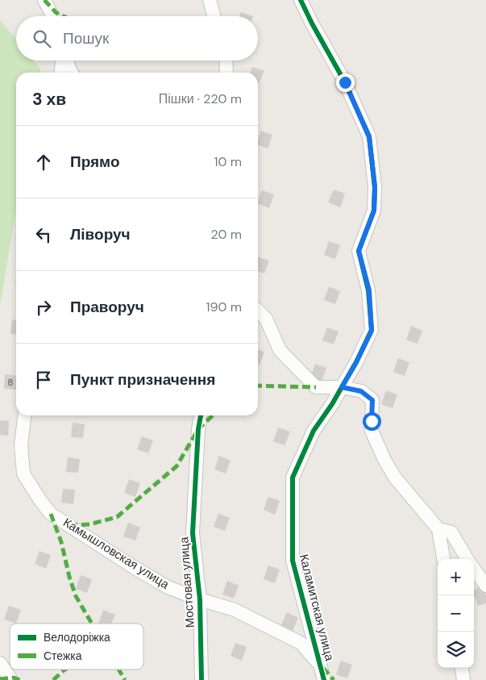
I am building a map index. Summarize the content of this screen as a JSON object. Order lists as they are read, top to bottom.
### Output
{
  "streets": {
    "street": ["Камышловская улица", "Мостовая улица", "Каламитская улица"]
  },
  "crossings": [
    ["Камышловская улица", "Мостовая улица"],
    ["Камышловская улица", "Каламитская улица"]
  ],
  "house_numbers": ["8"],
  "legend": ["Велодоріжка", "Стежка"],
  "page": {
    "search": "Пошук",
    "heading": ["3 хв", "Пішки · 220 m"],
    "list": [
      ["Прямо", "10 m"],
      ["Ліворуч", "20 m"],
      ["Праворуч", "190 m"],
      "Пункт призначення"
    ],
    "map_buttons": ["+", "−"]
  }
}
